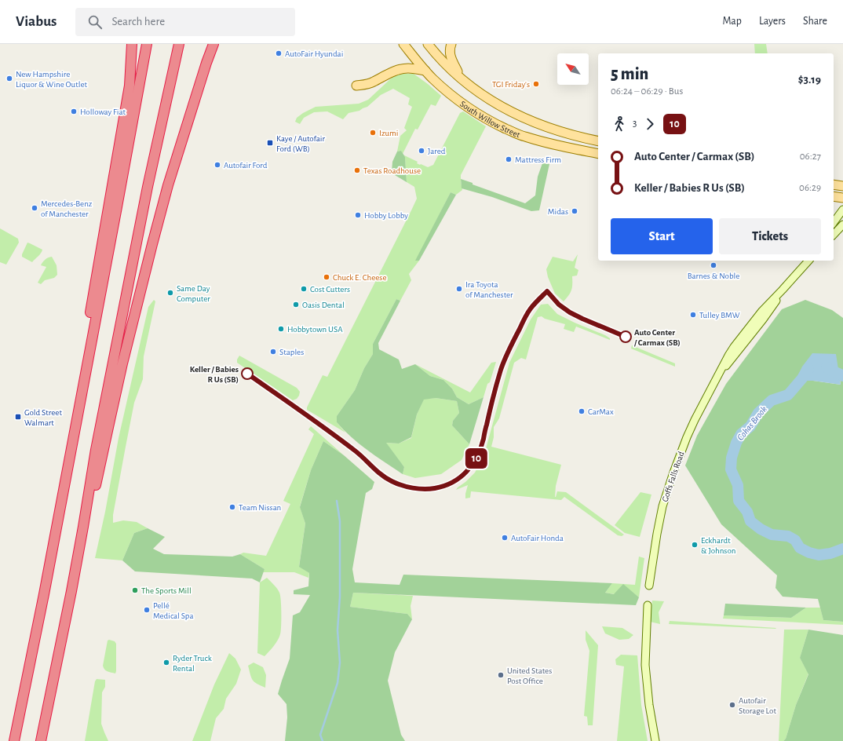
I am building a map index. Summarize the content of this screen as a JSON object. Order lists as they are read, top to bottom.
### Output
{
  "streets": {
    "main road": ["South Willow Street"],
    "street": ["Goffs Falls Road"]
  },
  "water": ["Cohas Brook"],
  "places": {
    "other": [
      "AutoFair Hyundai",
      "New Hampshire Liquor & Wine Outlet",
      "TGI Friday's",
      "Holloway Fiat",
      "Izumi",
      "Jared",
      "Mattress Firm",
      "Autofair Ford",
      "Texas Roadhouse",
      "Mercedes-Benz of Manchester",
      "Midas",
      "Hobby Lobby",
      "Barnes & Noble",
      "Chuck E. Cheese",
      "Cost Cutters",
      "Ira Toyota of Manchester",
      "Same Day Computer",
      "Oasis Dental",
      "Tulley BMW",
      "Hobbytown USA",
      "Auto Center / Carmax (SB)",
      "Staples",
      "Keller / Babies R Us (SB)",
      "CarMax",
      "Team Nissan",
      "AutoFair Honda",
      "Eckhardt & Johnson",
      "The Sports Mill",
      "Pellé Medical Spa",
      "Ryder Truck Rental",
      "United States Post Office",
      "Autofair Storage Lot"
    ],
    "transit": ["Kaye / Autofair Ford (WB)", "Gold Street Walmart"]
  },
  "lines": ["bus line 10"],
  "north": "top left",
  "page": {
    "header": "Viabus",
    "search": "Search here",
    "nav": ["Map", "Layers", "Share"],
    "on_map": "10",
    "heading": ["5 min", "06:24 – 06:29 · Bus", "$3.19"],
    "legs": ["3", "10"],
    "list": [
      {
        "name": "Auto Center / Carmax (SB)",
        "value": "06:27"
      },
      {
        "name": "Keller / Babies R Us (SB)",
        "value": "06:29"
      }
    ],
    "buttons": ["Start", "Tickets"]
  }
}
